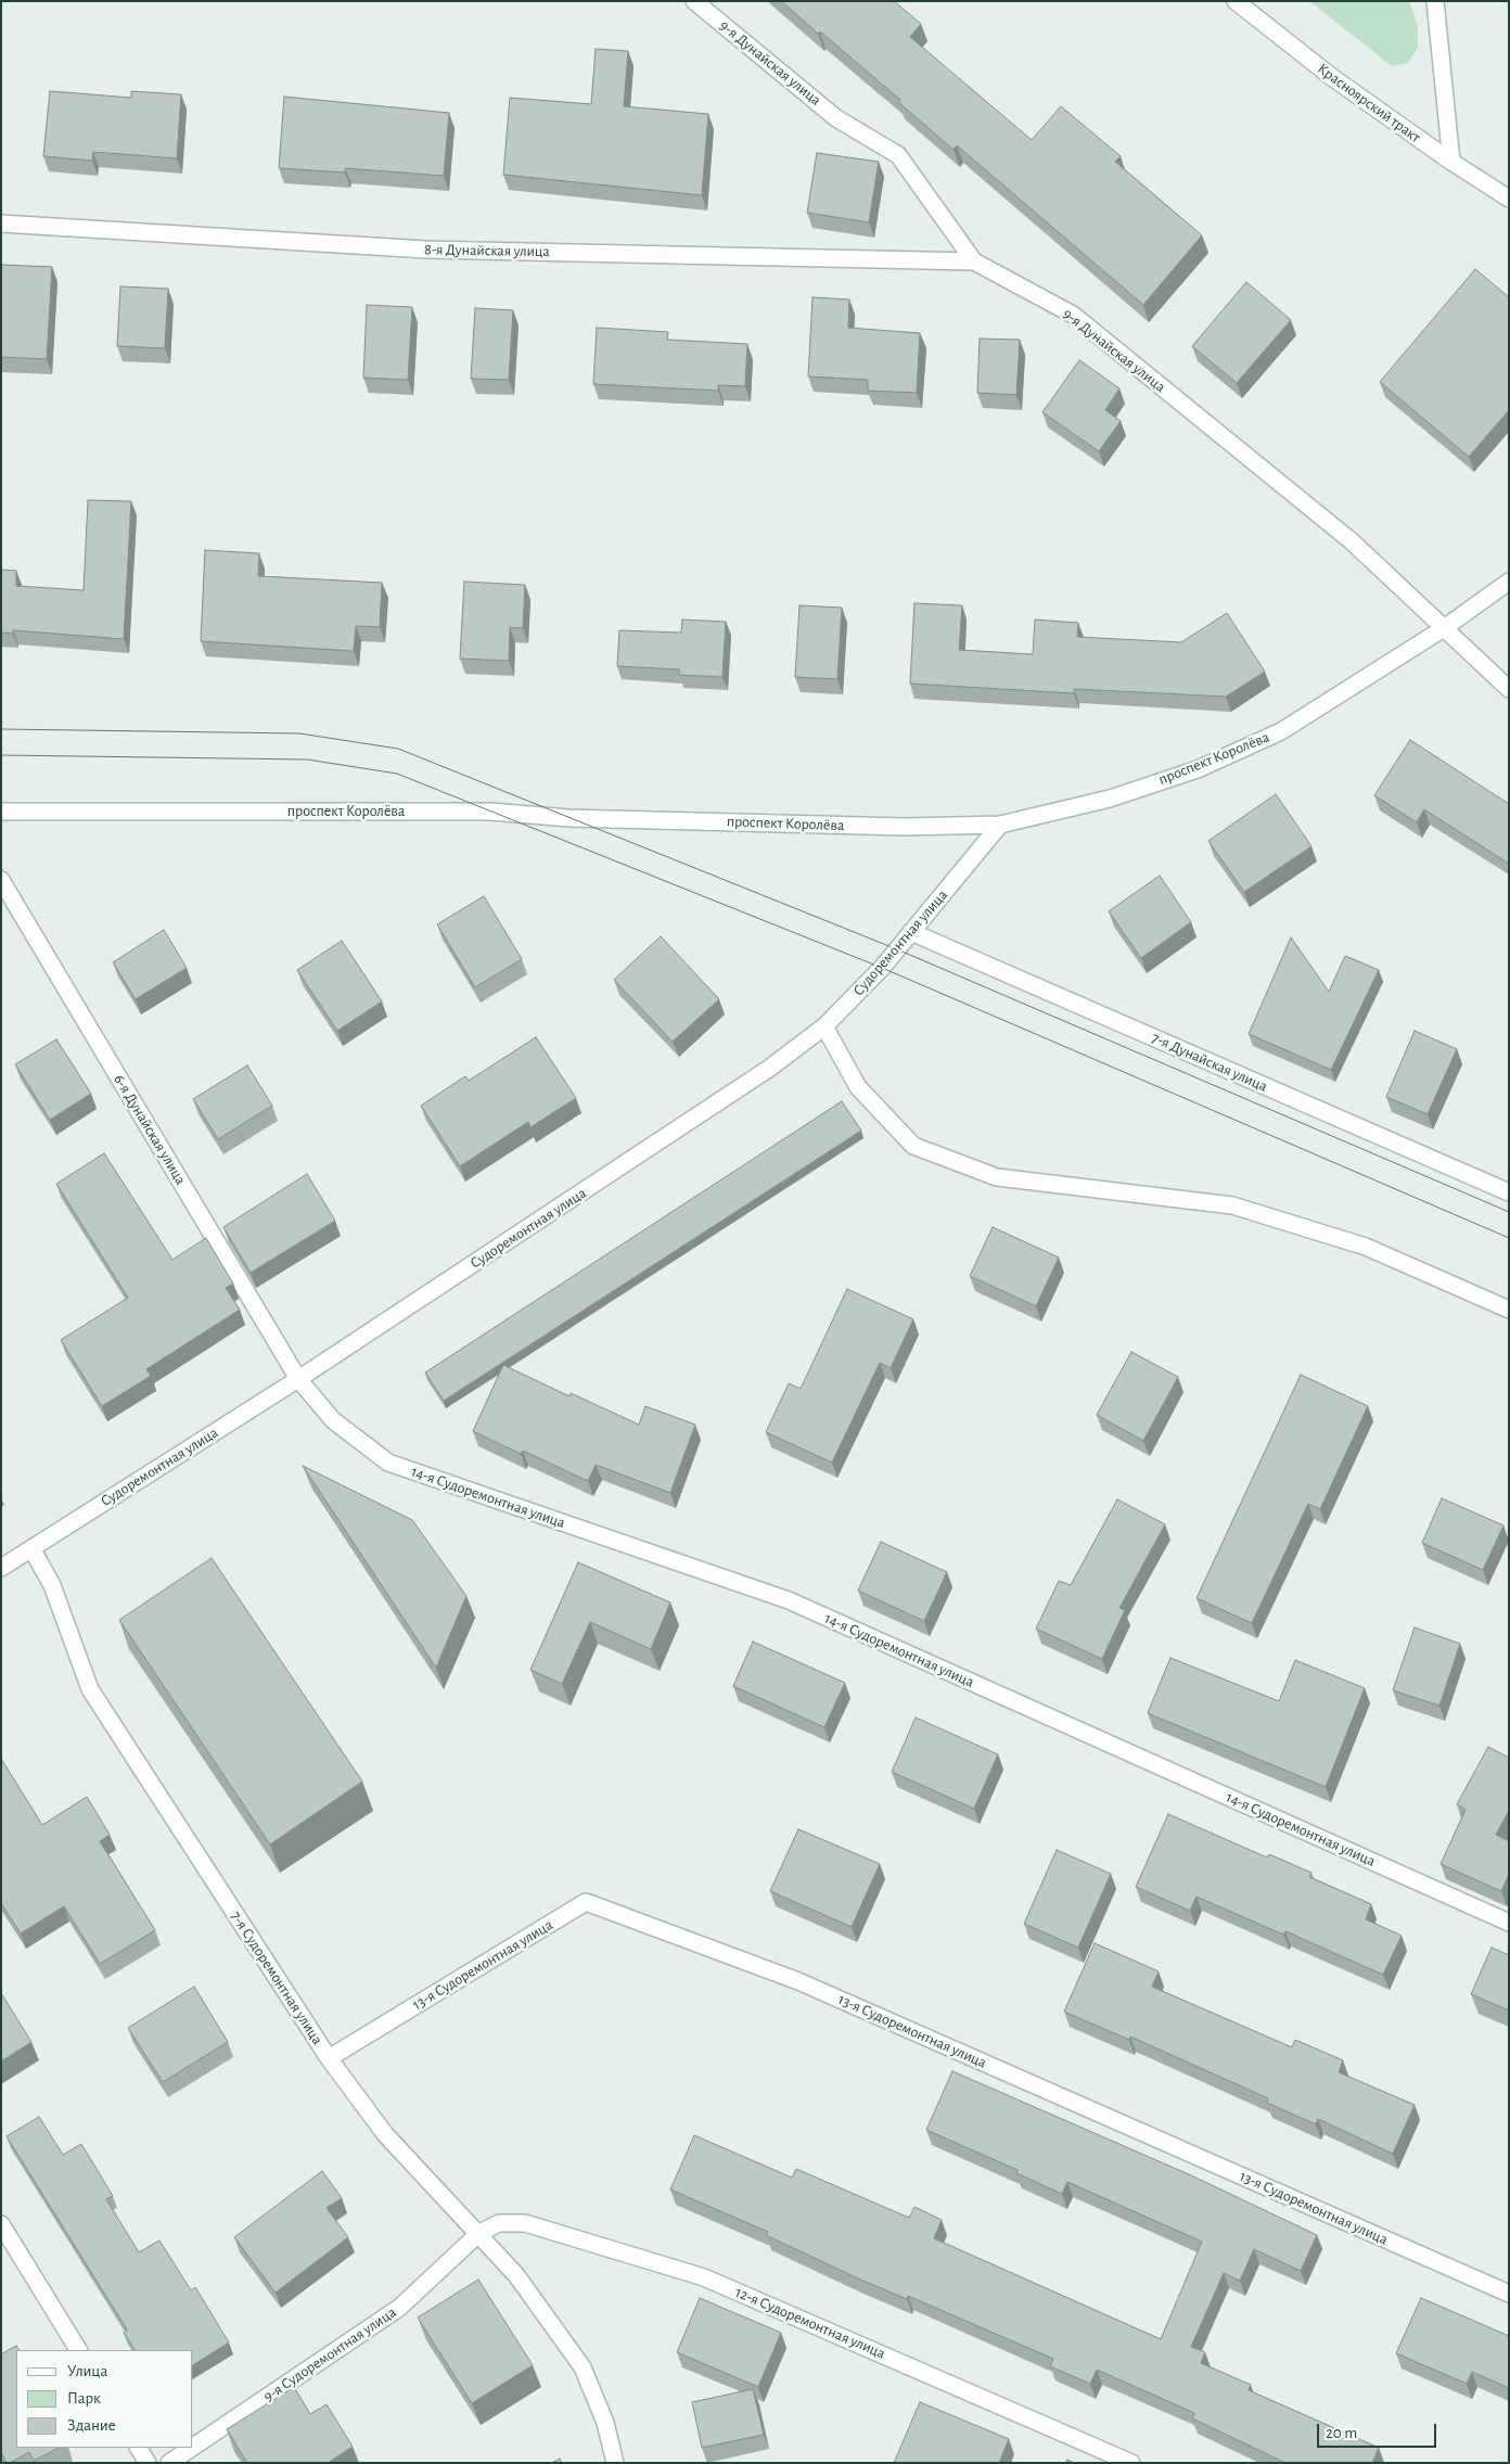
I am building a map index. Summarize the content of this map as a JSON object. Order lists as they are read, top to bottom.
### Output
{
  "streets": {
    "street": [
      "9-я Дунайская улица",
      "Красноярский тракт",
      "8-я Дунайская улица",
      "проспект Королёва",
      "Судоремонтная улица",
      "7-я Дунайская улица",
      "6-я Дунайская улица",
      "14-я Судоремонтная улица",
      "13-я Судоремонтная улица",
      "7-я Судоремонтная улица",
      "12-я Судоремонтная улица",
      "9-я Судоремонтная улица"
    ]
  },
  "crossings": [
    ["9-я Дунайская улица", "8-я Дунайская улица"],
    ["9-я Дунайская улица", "проспект Королёва"],
    ["проспект Королёва", "Судоремонтная улица"],
    ["Судоремонтная улица", "7-я Дунайская улица"],
    ["Судоремонтная улица", "6-я Дунайская улица"],
    ["Судоремонтная улица", "14-я Судоремонтная улица"],
    ["Судоремонтная улица", "7-я Судоремонтная улица"],
    ["6-я Дунайская улица", "14-я Судоремонтная улица"],
    ["13-я Судоремонтная улица", "7-я Судоремонтная улица"],
    ["7-я Судоремонтная улица", "12-я Судоремонтная улица"],
    ["7-я Судоремонтная улица", "9-я Судоремонтная улица"],
    ["12-я Судоремонтная улица", "9-я Судоремонтная улица"]
  ],
  "legend": ["Улица", "Парк", "Здание"],
  "scale_bar": "20 m"
}
